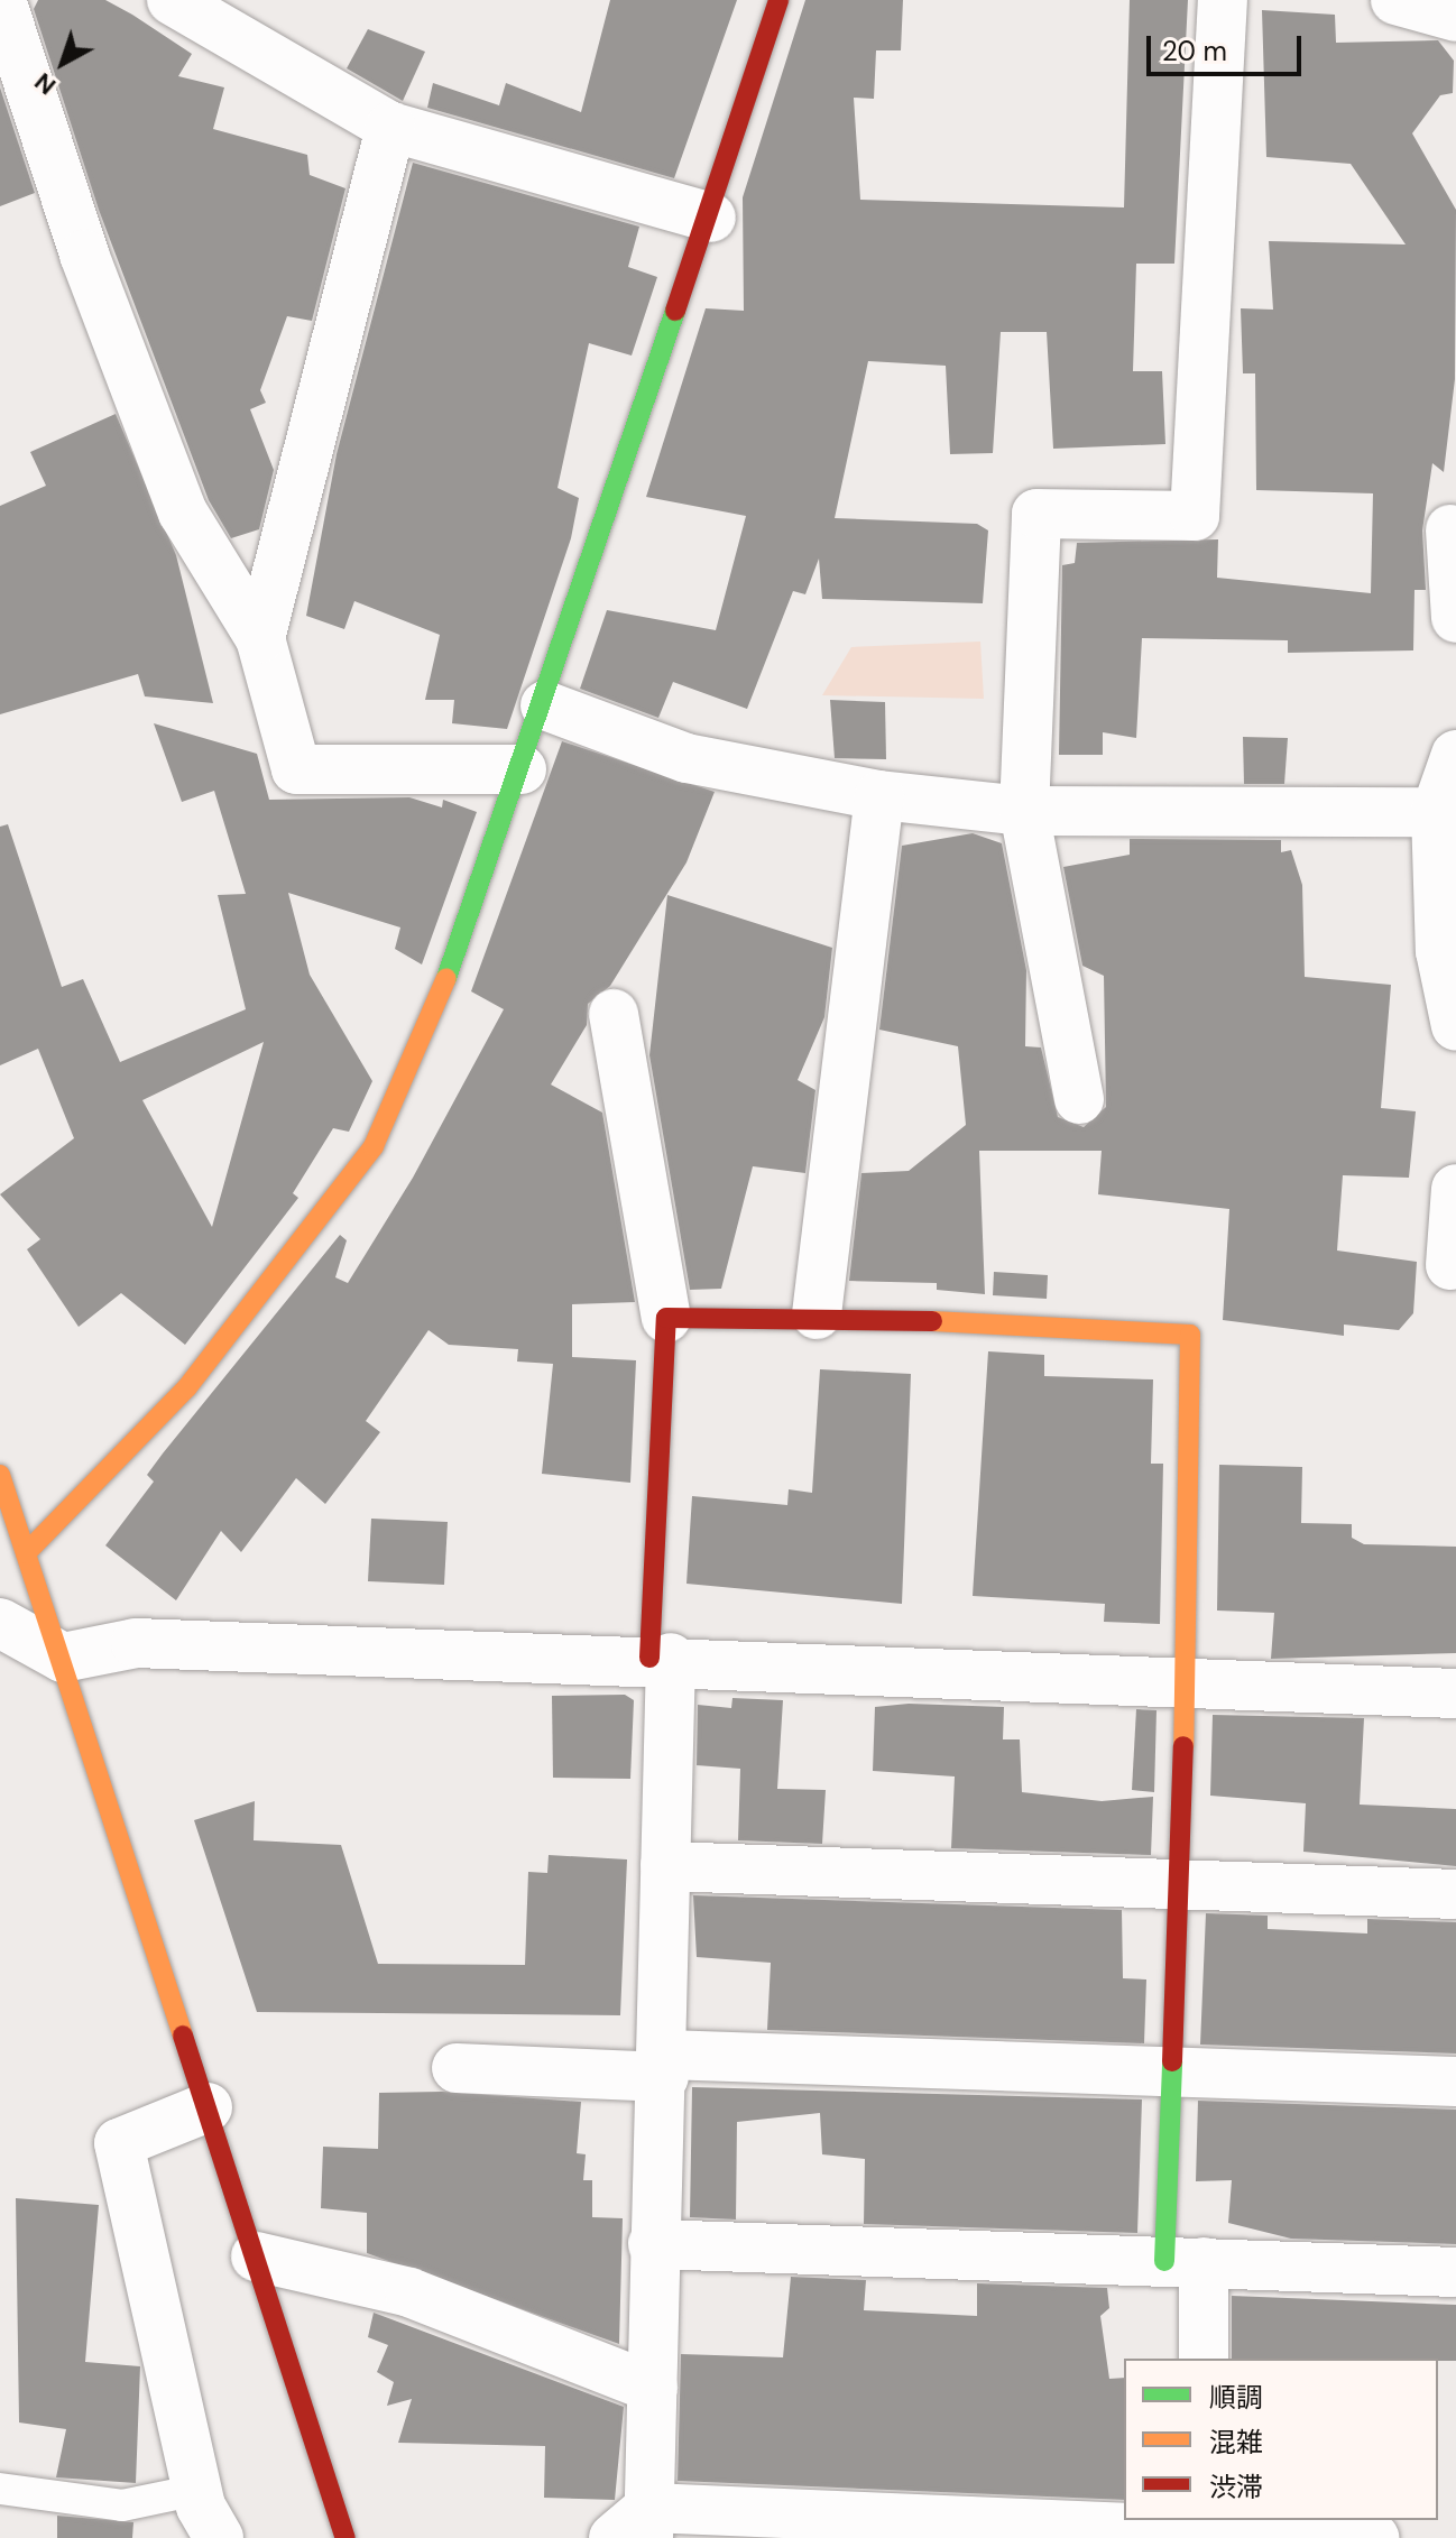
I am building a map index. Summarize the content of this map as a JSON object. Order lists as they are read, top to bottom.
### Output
{
  "legend": ["順調", "混雑", "渋滞"],
  "scale_bar": "20 m",
  "north": "bottom left"
}
